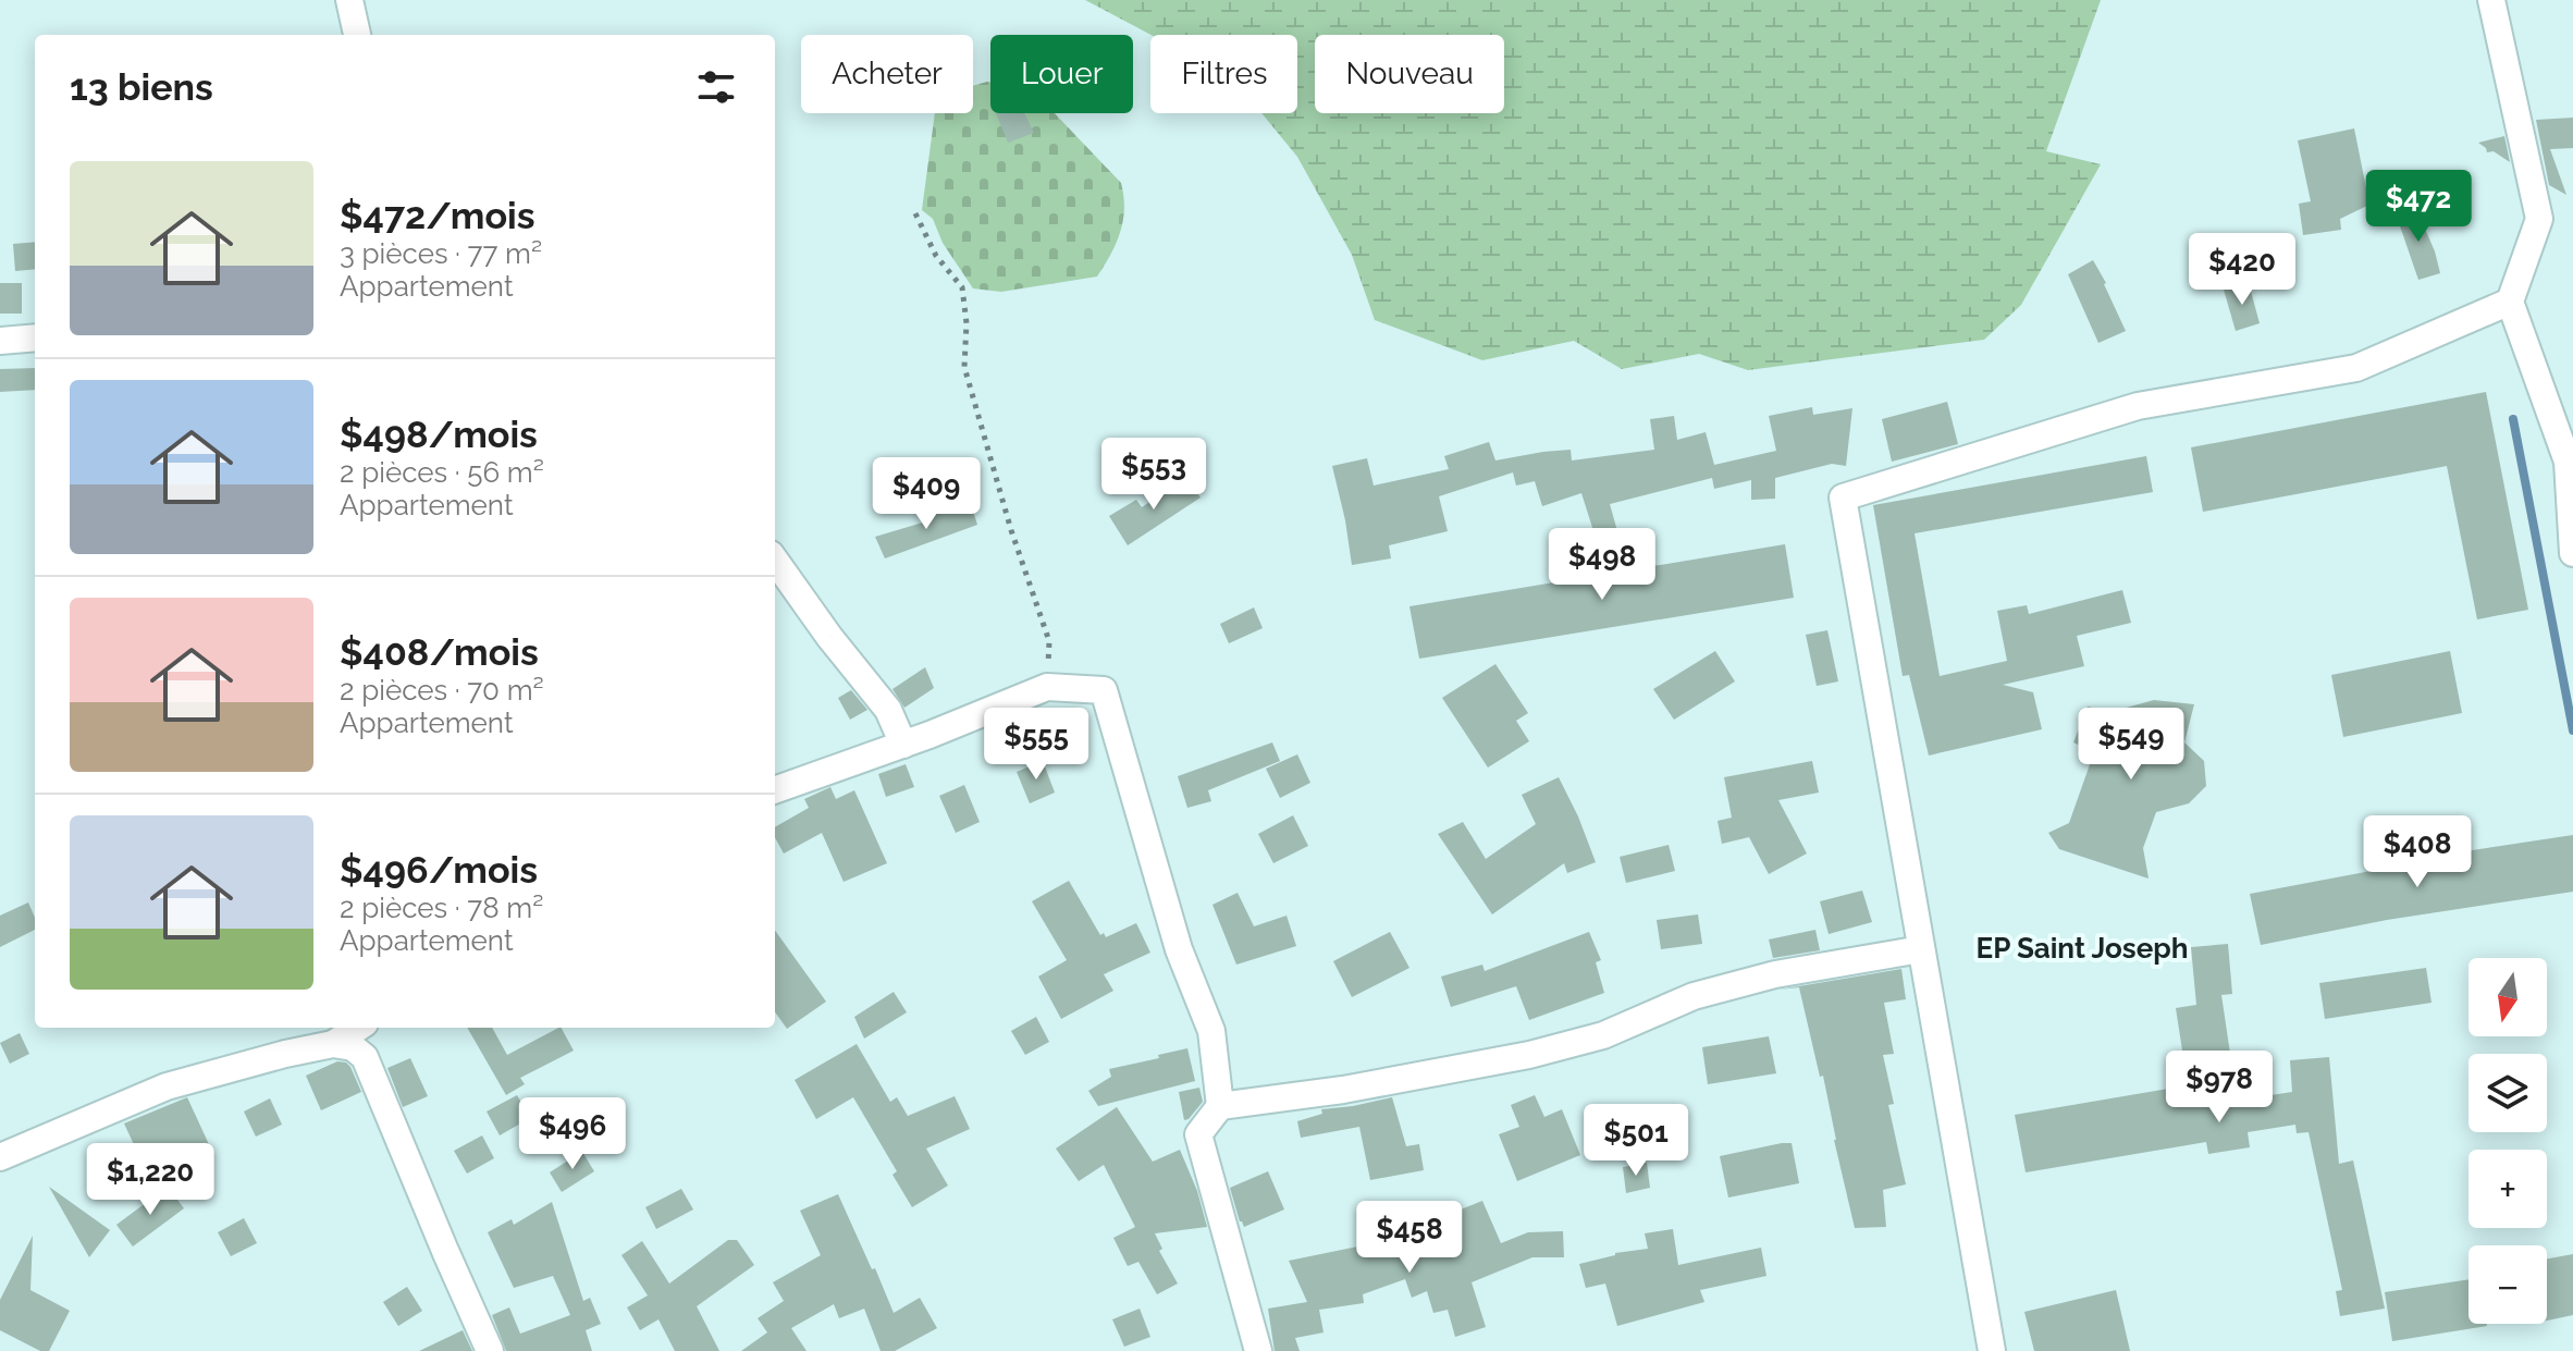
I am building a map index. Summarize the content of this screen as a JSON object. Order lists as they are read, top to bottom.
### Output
{
  "districts": ["EP Saint Joseph"],
  "north": "bottom",
  "page": {
    "chip": [
      "Acheter",
      "Louer",
      "Filtres",
      "Nouveau"
    ],
    "heading": "13 biens",
    "list": [
      {
        "name": "$472/mois",
        "note": "3 pièces · 77 m² · Appartement"
      },
      {
        "name": "$498/mois",
        "note": "2 pièces · 56 m² · Appartement"
      },
      {
        "name": "$408/mois",
        "note": "2 pièces · 70 m² · Appartement"
      },
      {
        "name": "$496/mois",
        "note": "2 pièces · 78 m² · Appartement"
      }
    ],
    "price": [
      "$472",
      "$420",
      "$553",
      "$409",
      "$498",
      "$555",
      "$549",
      "$408",
      "$978",
      "$496",
      "$501",
      "$1,220",
      "$458"
    ],
    "map_buttons": ["+", "−"]
  }
}
